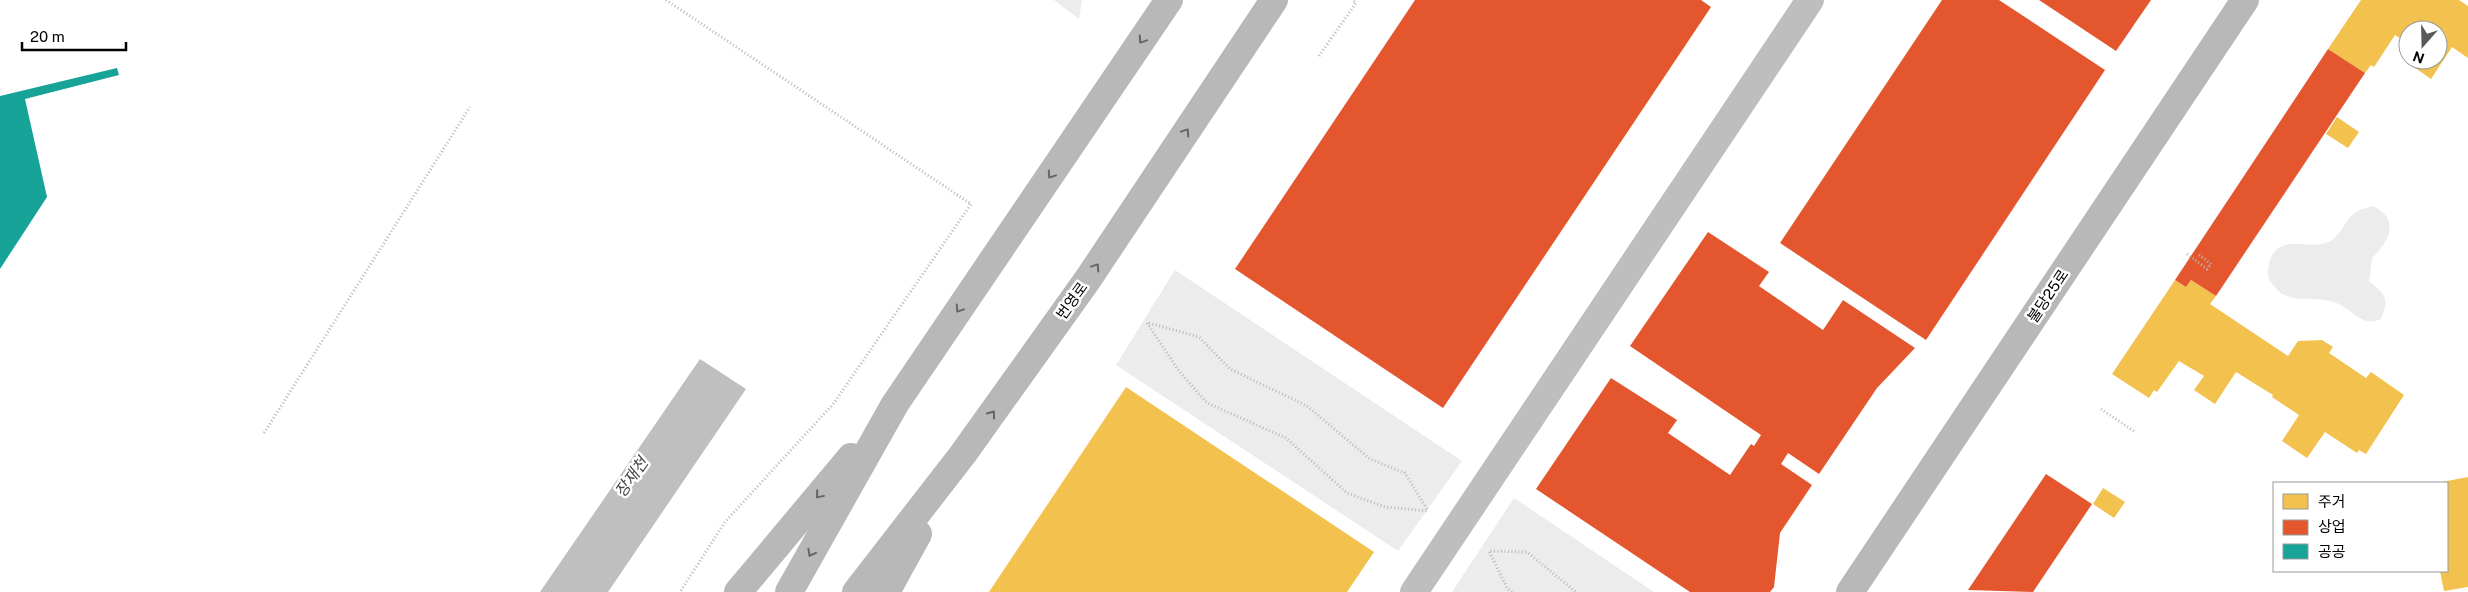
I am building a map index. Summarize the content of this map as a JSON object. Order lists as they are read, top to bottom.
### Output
{
  "streets": {
    "main road": ["불당25로", "번영로"]
  },
  "water": ["장재천"],
  "legend": ["주거", "상업", "공공"],
  "scale_bar": "20 m",
  "north": "bottom"
}
